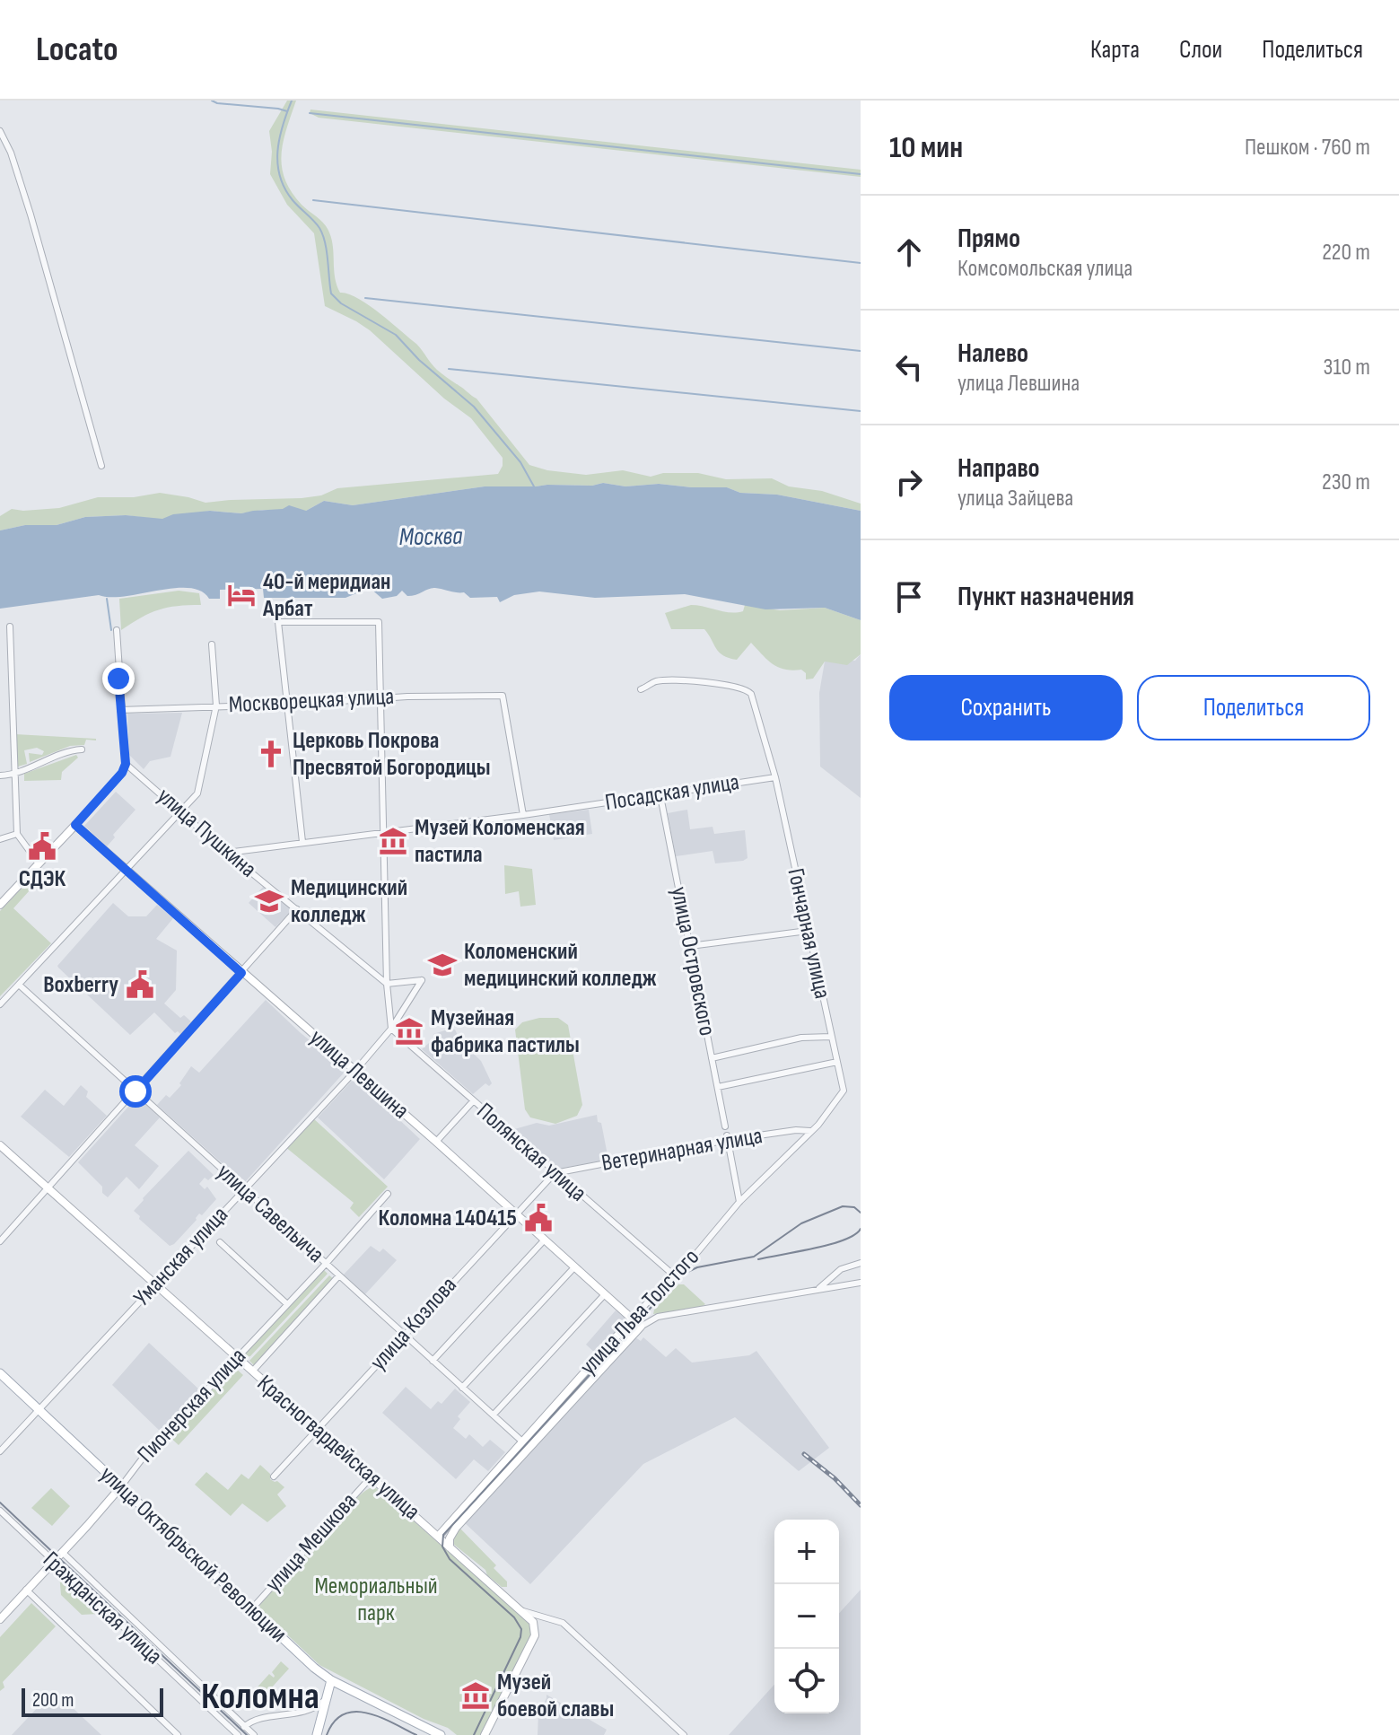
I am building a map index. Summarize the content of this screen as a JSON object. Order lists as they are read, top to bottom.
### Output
{
  "streets": {
    "main road": ["улица Октябрьской Революции"],
    "street": [
      "Москворецкая улица",
      "Посадская улица",
      "улица Пушкина",
      "Гончарная улица",
      "улица Островского",
      "улица Левшина",
      "Ветеринарная улица",
      "Полянская улица",
      "улица Савельича",
      "Уманская улица",
      "улица Льва Толстого",
      "улица Козлова",
      "Пионерская улица",
      "Красногвардейская улица",
      "улица Мешкова",
      "Гражданская улица"
    ]
  },
  "crossings": [
    ["Москворецкая улица", "Посадская улица"],
    ["Посадская улица", "улица Пушкина"],
    ["Посадская улица", "Гончарная улица"],
    ["Посадская улица", "улица Островского"],
    ["улица Пушкина", "Уманская улица"],
    ["Гончарная улица", "улица Льва Толстого"],
    ["улица Левшина", "Уманская улица"],
    ["улица Левшина", "улица Льва Толстого"],
    ["улица Левшина", "улица Козлова"],
    ["Ветеринарная улица", "Полянская улица"],
    ["Ветеринарная улица", "улица Льва Толстого"],
    ["Ветеринарная улица", "улица Козлова"],
    ["Полянская улица", "Уманская улица"],
    ["Полянская улица", "улица Льва Толстого"],
    ["Полянская улица", "улица Козлова"],
    ["улица Савельича", "Уманская улица"],
    ["улица Савельича", "улица Льва Толстого"],
    ["улица Савельича", "улица Козлова"],
    ["улица Савельича", "Пионерская улица"],
    ["Уманская улица", "Красногвардейская улица"],
    ["Уманская улица", "улица Октябрьской Революции"],
    ["улица Льва Толстого", "Красногвардейская улица"],
    ["улица Козлова", "Красногвардейская улица"],
    ["Пионерская улица", "Красногвардейская улица"],
    ["Пионерская улица", "улица Октябрьской Революции"],
    ["Пионерская улица", "Гражданская улица"],
    ["Красногвардейская улица", "улица Мешкова"],
    ["улица Мешкова", "улица Октябрьской Революции"]
  ],
  "districts": ["Коломна"],
  "water": ["Москва"],
  "parks": ["Мемориальный парк"],
  "places": {
    "hotel": ["40-й меридиан Арбат"],
    "church": ["Церковь Покрова Пресвятой Богородицы"],
    "museum": ["Музей Коломенская пастила", "Музейная фабрика пастилы", "Музей боевой славы"],
    "public building": ["СДЭК", "Boxberry", "Коломна 140415"],
    "school or university": ["Медицинский колледж", "Коломенский медицинский колледж"]
  },
  "scale_bar": "200 m",
  "page": {
    "header": "Locato",
    "nav": ["Карта", "Слои", "Поделиться"],
    "heading": ["10 мин", "Пешком · 760 m"],
    "list": [
      ["Прямо", "Комсомольская улица", "220 m"],
      ["Налево", "улица Левшина", "310 m"],
      ["Направо", "улица Зайцева", "230 m"],
      "Пункт назначения"
    ],
    "buttons": ["Сохранить", "Поделиться"],
    "map_buttons": ["+", "−"],
    "scale": "200 m"
  }
}
